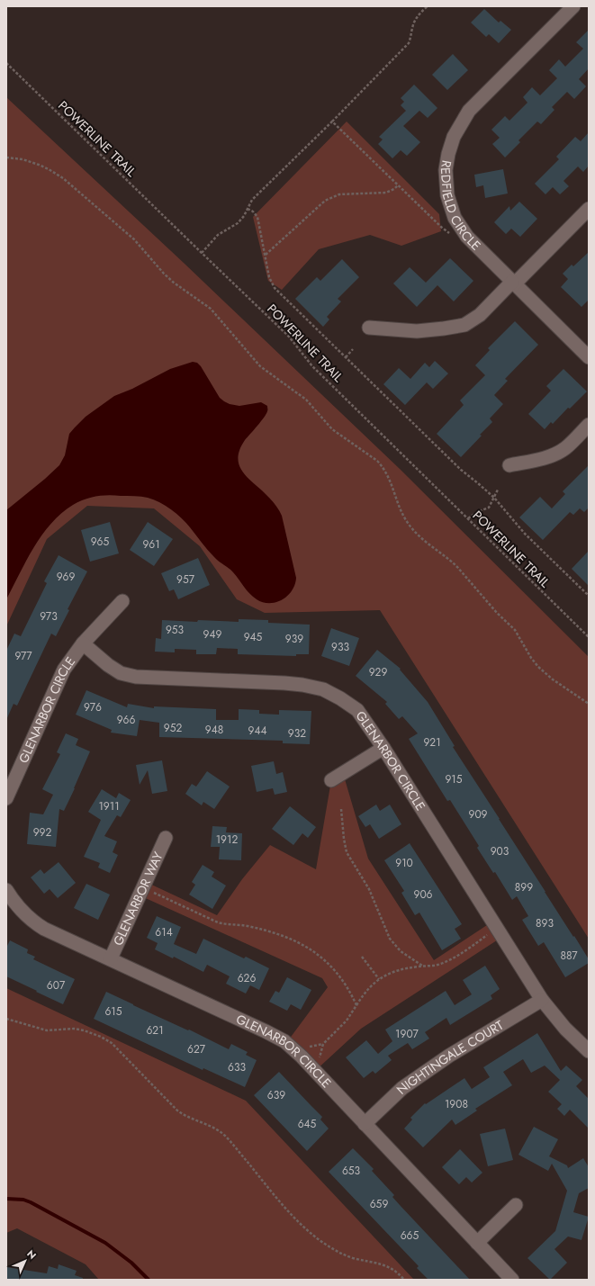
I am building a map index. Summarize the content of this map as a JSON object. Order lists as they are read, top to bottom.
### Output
{
  "streets": {
    "street": [
      "REDFIELD CIRCLE",
      "GLENARBOR CIRCLE",
      "GLENARBOR WAY",
      "NIGHTINGALE COURT"
    ],
    "path": ["POWERLINE TRAIL"]
  },
  "crossings": [
    ["GLENARBOR CIRCLE", "GLENARBOR WAY"],
    ["GLENARBOR CIRCLE", "NIGHTINGALE COURT"]
  ],
  "house_numbers": [
    "965",
    "961",
    "969",
    "957",
    "973",
    "953",
    "949",
    "945",
    "939",
    "933",
    "977",
    "929",
    "976",
    "966",
    "952",
    "948",
    "944",
    "932",
    "921",
    "915",
    "1911",
    "909",
    "992",
    "1912",
    "903",
    "910",
    "899",
    "906",
    "893",
    "614",
    "887",
    "626",
    "607",
    "615",
    "621",
    "1907",
    "627",
    "633",
    "639",
    "1908",
    "645",
    "653",
    "659",
    "665"
  ],
  "north": "top right"
}
